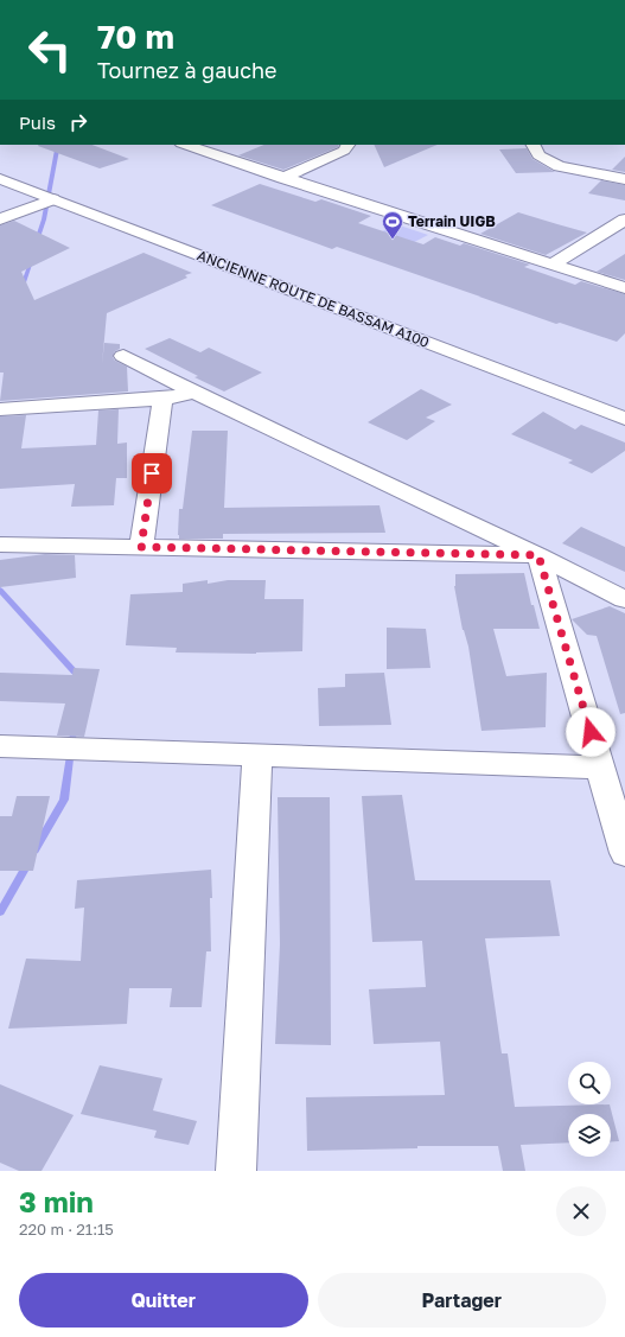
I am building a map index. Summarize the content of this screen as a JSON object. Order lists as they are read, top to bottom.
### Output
{
  "streets": {
    "main road": ["ANCIENNE ROUTE DE BASSAM A100"]
  },
  "places": {
    "sports": ["Terrain UIGB"]
  },
  "page": {
    "turn": ["70 m", "Tournez à gauche"],
    "then": "Puis",
    "heading": ["3 min", "220 m · 21:15"],
    "buttons": ["Quitter", "Partager"]
  }
}
